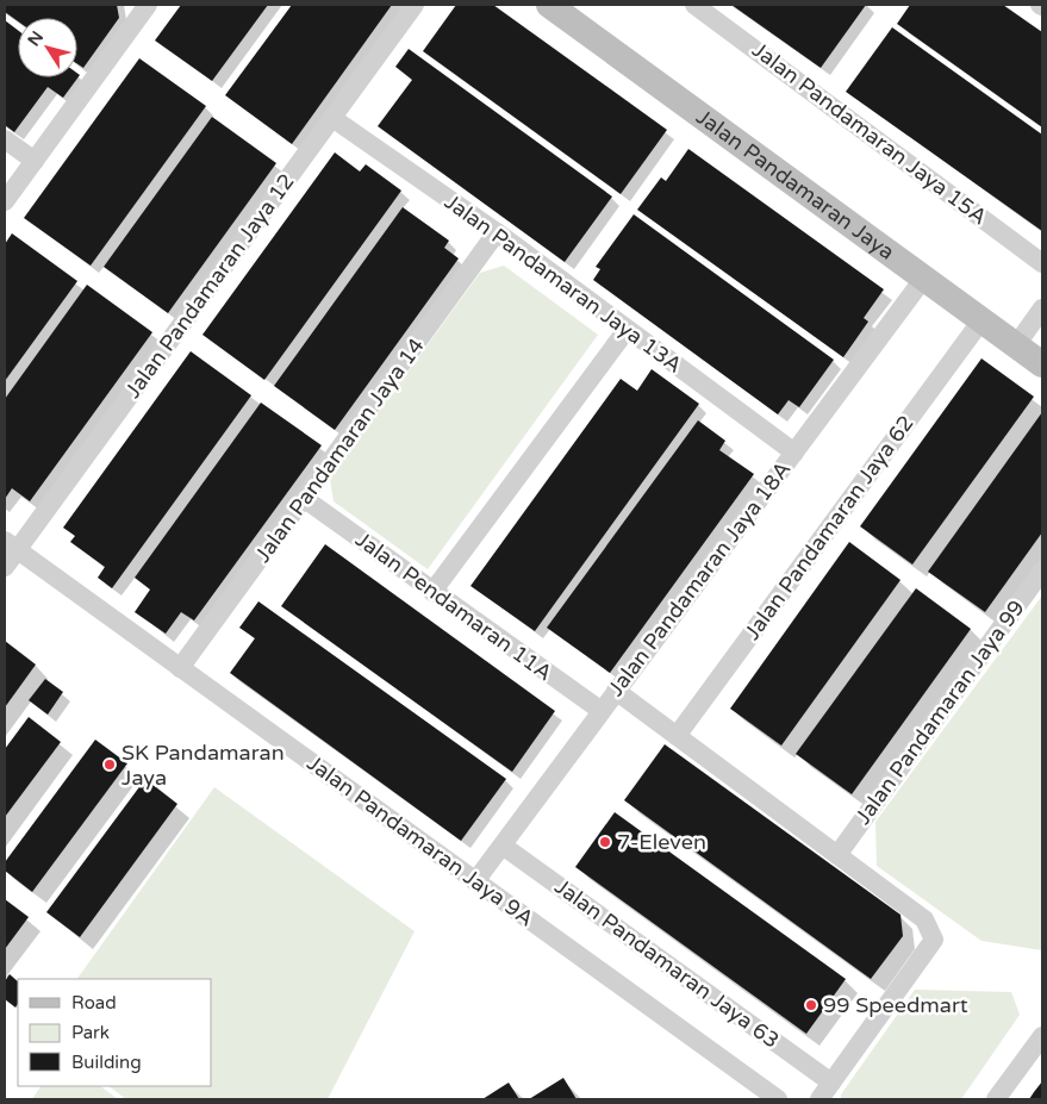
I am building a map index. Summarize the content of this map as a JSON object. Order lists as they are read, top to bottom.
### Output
{
  "streets": {
    "main road": ["Jalan Pandamaran Jaya"],
    "street": [
      "Jalan Pandamaran Jaya 15A",
      "Jalan Pandamaran Jaya 13A",
      "Jalan Pandamaran Jaya 12",
      "Jalan Pandamaran Jaya 14",
      "Jalan Pandamaran Jaya 62",
      "Jalan Pandamaran Jaya 18A",
      "Jalan Pendamaran 11A",
      "Jalan Pandamaran Jaya 99",
      "Jalan Pandamaran Jaya 9A",
      "Jalan Pandamaran Jaya 63"
    ]
  },
  "crossings": [
    ["Jalan Pandamaran Jaya", "Jalan Pandamaran Jaya 62"],
    ["Jalan Pandamaran Jaya", "Jalan Pandamaran Jaya 18A"],
    ["Jalan Pandamaran Jaya 13A", "Jalan Pandamaran Jaya 12"],
    ["Jalan Pandamaran Jaya 13A", "Jalan Pandamaran Jaya 14"],
    ["Jalan Pandamaran Jaya 13A", "Jalan Pandamaran Jaya 18A"],
    ["Jalan Pandamaran Jaya 12", "Jalan Pandamaran Jaya 9A"],
    ["Jalan Pandamaran Jaya 14", "Jalan Pendamaran 11A"],
    ["Jalan Pandamaran Jaya 14", "Jalan Pandamaran Jaya 9A"],
    ["Jalan Pandamaran Jaya 18A", "Jalan Pendamaran 11A"],
    ["Jalan Pandamaran Jaya 18A", "Jalan Pandamaran Jaya 9A"],
    ["Jalan Pandamaran Jaya 18A", "Jalan Pandamaran Jaya 63"]
  ],
  "places": ["SK Pandamaran Jaya", "7-Eleven", "99 Speedmart"],
  "legend": ["Road", "Park", "Building"],
  "north": "top left"
}
